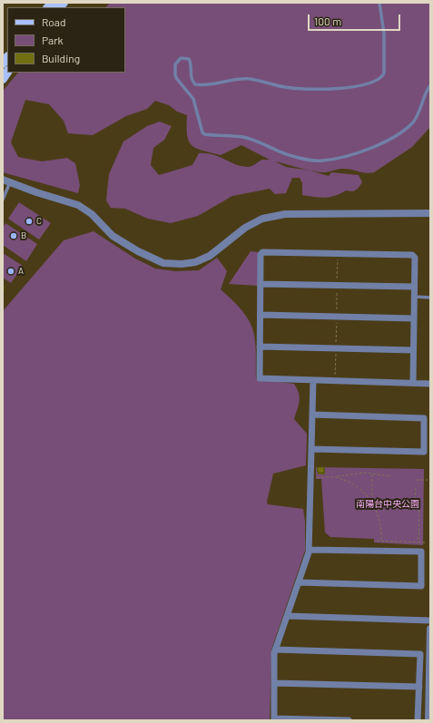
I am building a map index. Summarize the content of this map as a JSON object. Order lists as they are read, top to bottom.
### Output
{
  "parks": ["南陽台中央公園"],
  "places": ["C", "B", "A"],
  "legend": ["Road", "Park", "Building"],
  "scale_bar": "100 m"
}
